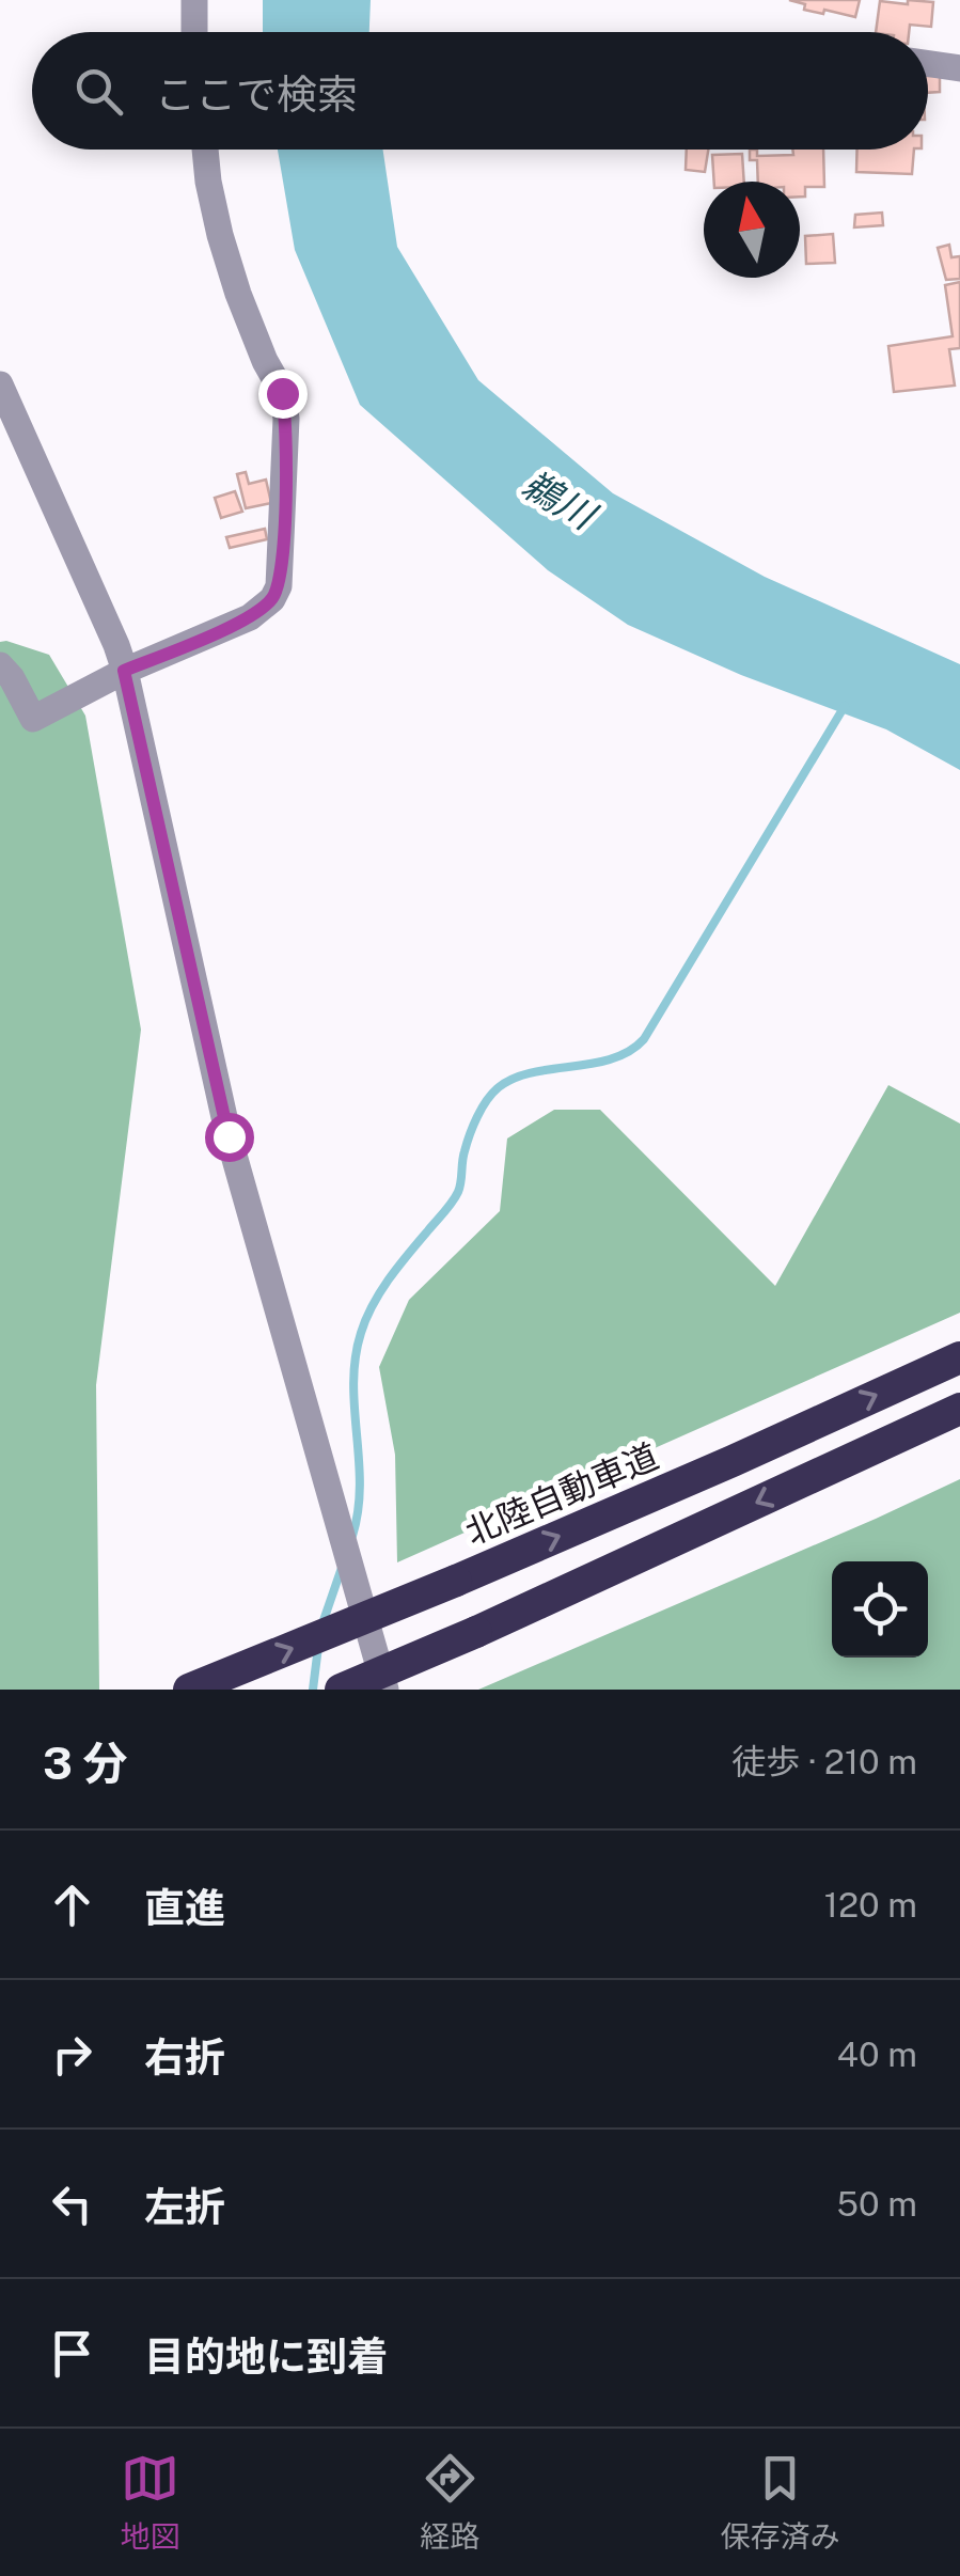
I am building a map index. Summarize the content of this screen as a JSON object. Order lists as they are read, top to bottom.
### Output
{
  "streets": {
    "highway": ["北陸自動車道"]
  },
  "water": ["鵜川"],
  "north": "top",
  "page": {
    "search": "ここで検索",
    "heading": ["3 分", "徒歩 · 210 m"],
    "list": [
      ["直進", "120 m"],
      ["右折", "40 m"],
      ["左折", "50 m"],
      "目的地に到着"
    ],
    "nav": ["地図", "経路", "保存済み"]
  }
}
